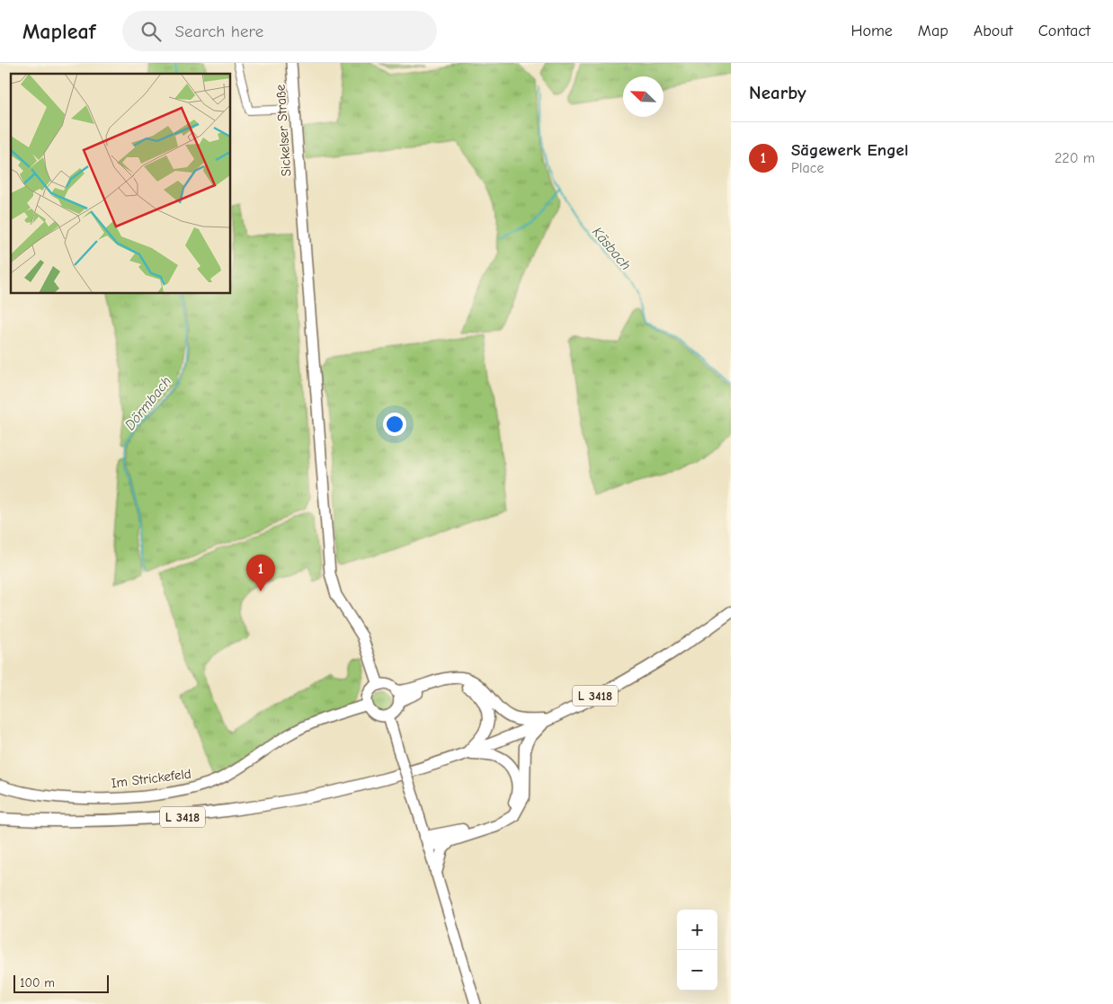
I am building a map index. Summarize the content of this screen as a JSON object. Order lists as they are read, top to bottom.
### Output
{
  "streets": {
    "main road": ["Sickelser Straße", "L 3418", "Im Strickefeld"]
  },
  "crossings": [
    ["Sickelser Straße", "L 3418"],
    ["Sickelser Straße", "Im Strickefeld"],
    ["L 3418", "Im Strickefeld"]
  ],
  "water": ["Käsbach", "Dörmbach"],
  "scale_bar": "100 m",
  "north": "top left",
  "page": {
    "header": "Mapleaf",
    "search": "Search here",
    "nav": [
      "Home",
      "Map",
      "About",
      "Contact"
    ],
    "heading": "Nearby",
    "list": [
      {
        "mark": "1",
        "name": "Sägewerk Engel",
        "note": "Place",
        "value": "220 m"
      }
    ],
    "pins": "1",
    "map_buttons": ["+", "−"],
    "scale": "100 m"
  }
}
